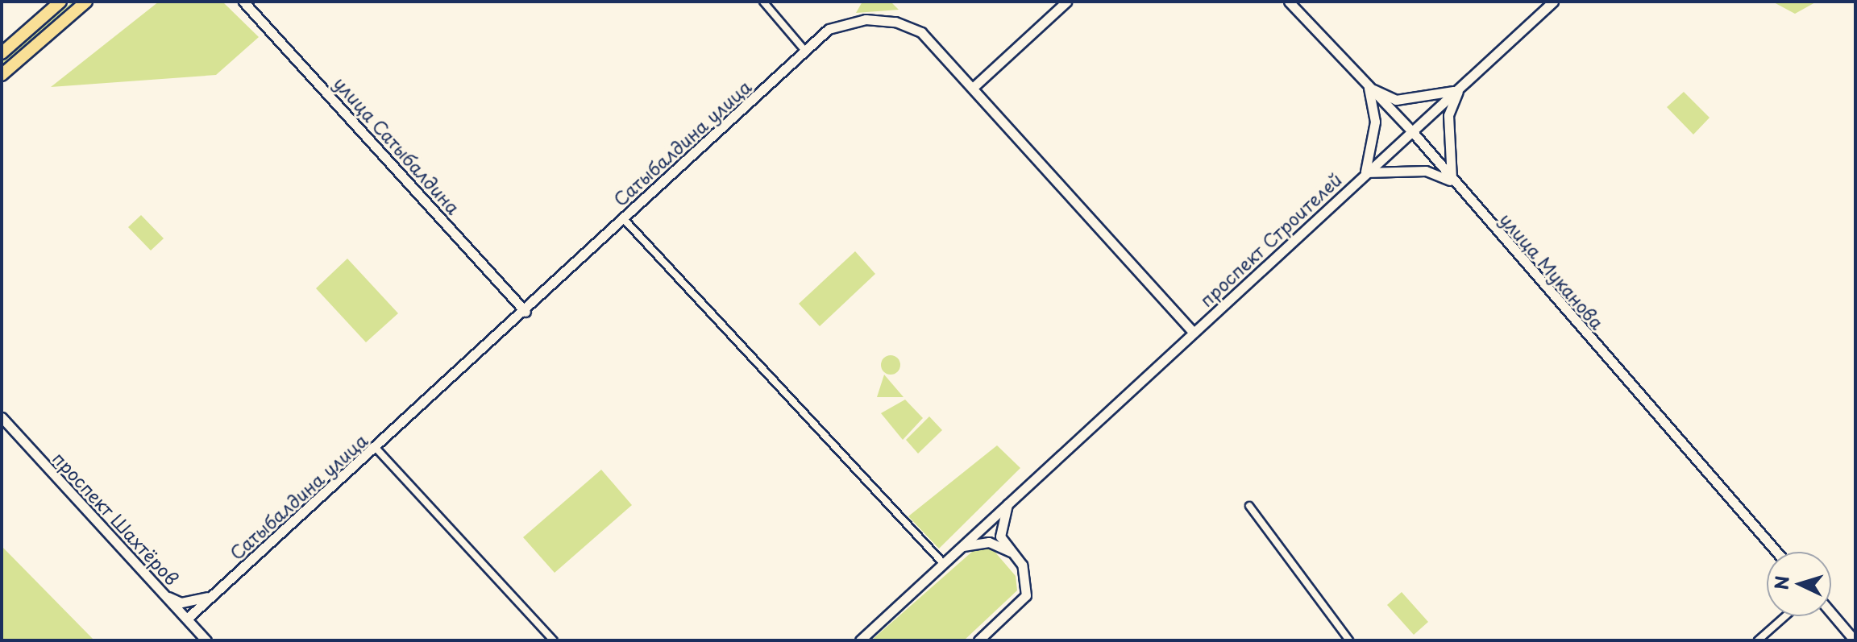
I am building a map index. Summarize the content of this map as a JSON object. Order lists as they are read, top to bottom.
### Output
{
  "streets": {
    "main road": [
      "Сатыбалдина улица",
      "улица Сатыбалдина",
      "проспект Строителей",
      "улица Муканова",
      "проспект Шахтёров"
    ]
  },
  "crossings": [
    ["Сатыбалдина улица", "улица Сатыбалдина"],
    ["Сатыбалдина улица", "проспект Строителей"],
    ["Сатыбалдина улица", "проспект Шахтёров"],
    ["проспект Строителей", "улица Муканова"]
  ],
  "north": "left"
}
